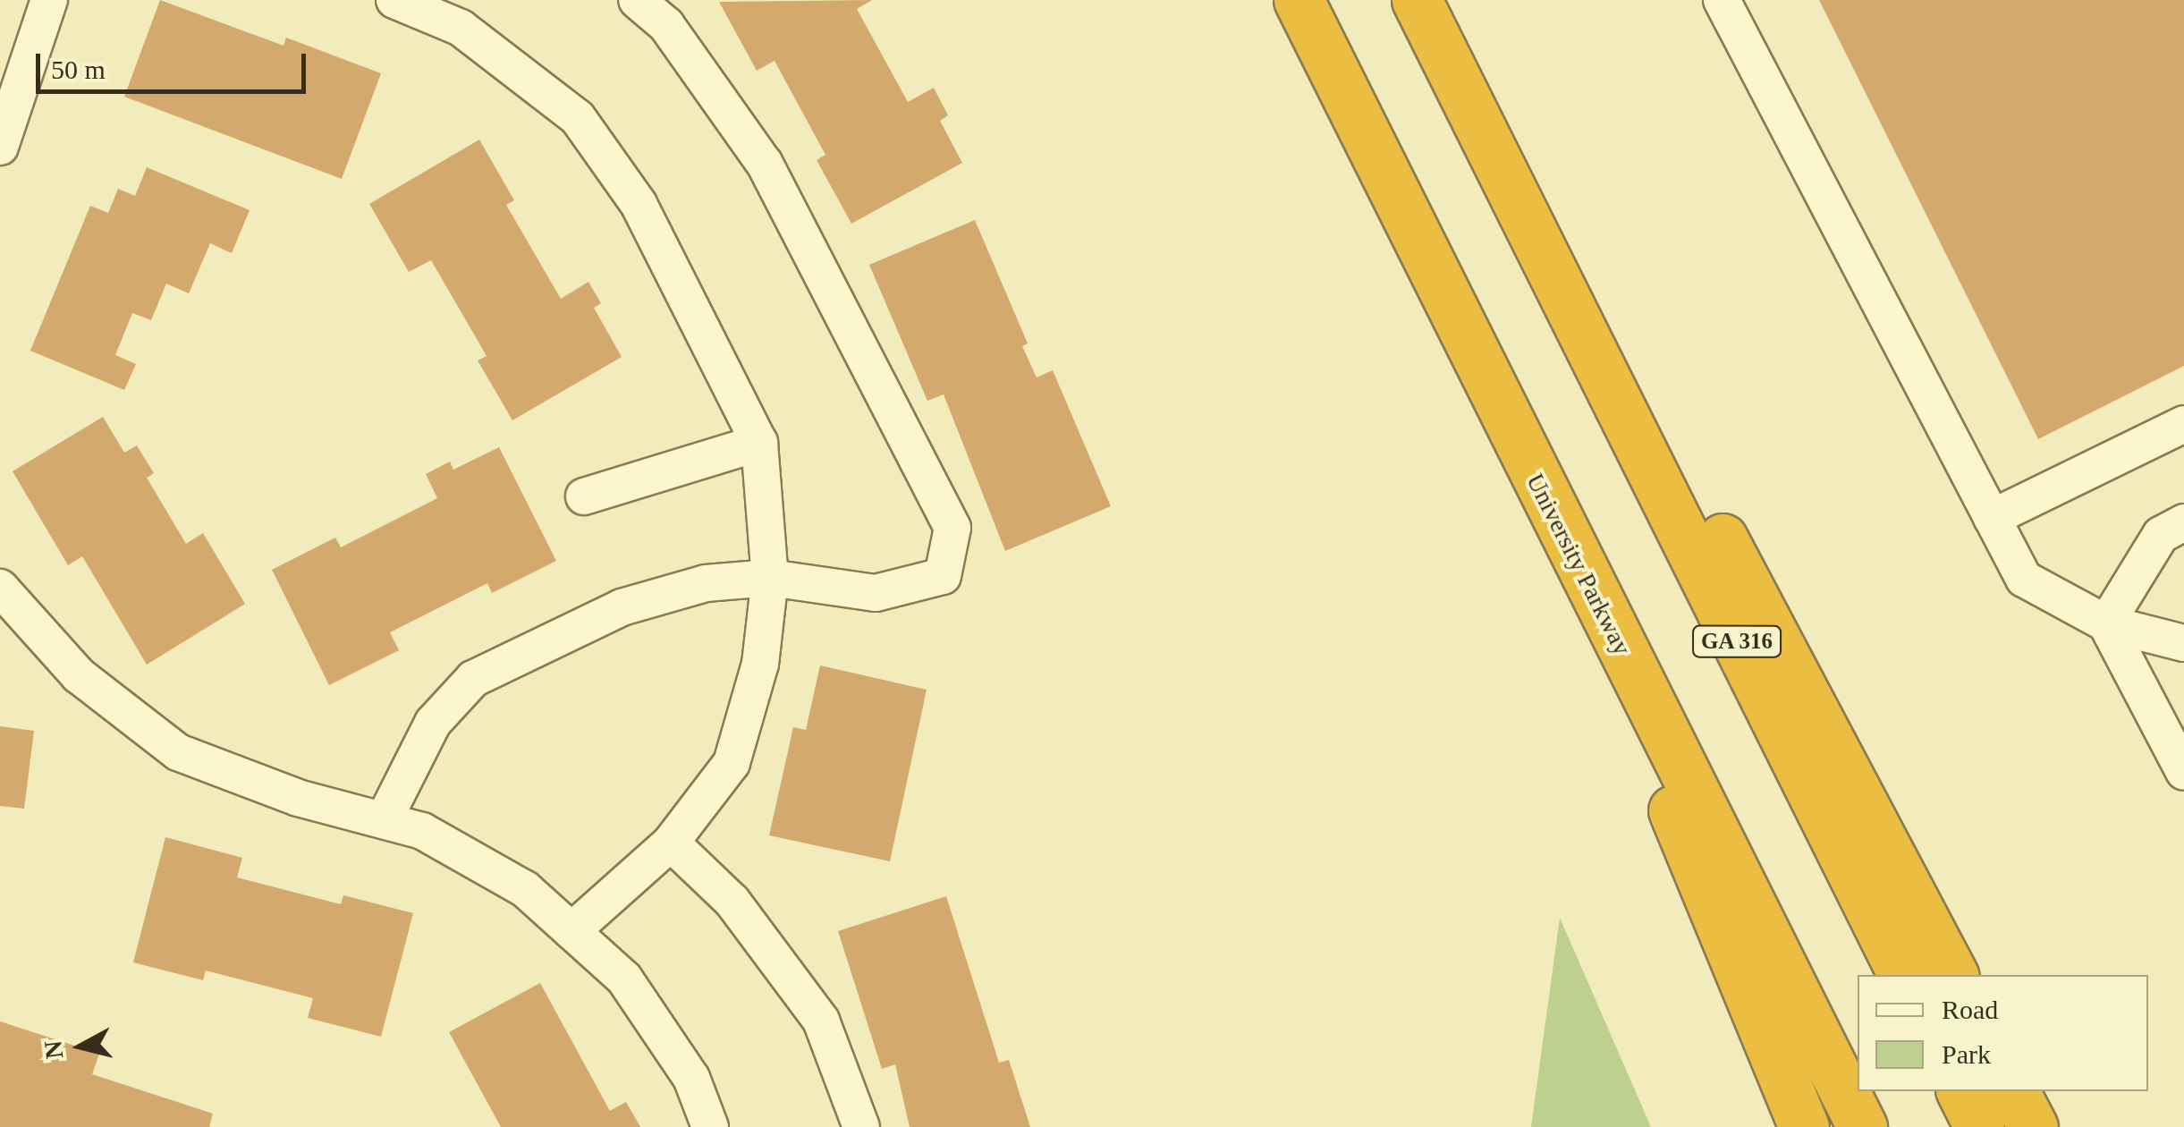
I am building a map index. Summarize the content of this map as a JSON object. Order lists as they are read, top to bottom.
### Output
{
  "streets": {
    "highway": ["University Parkway", "GA 316"]
  },
  "legend": ["Road", "Park"],
  "scale_bar": "50 m",
  "north": "left"
}
